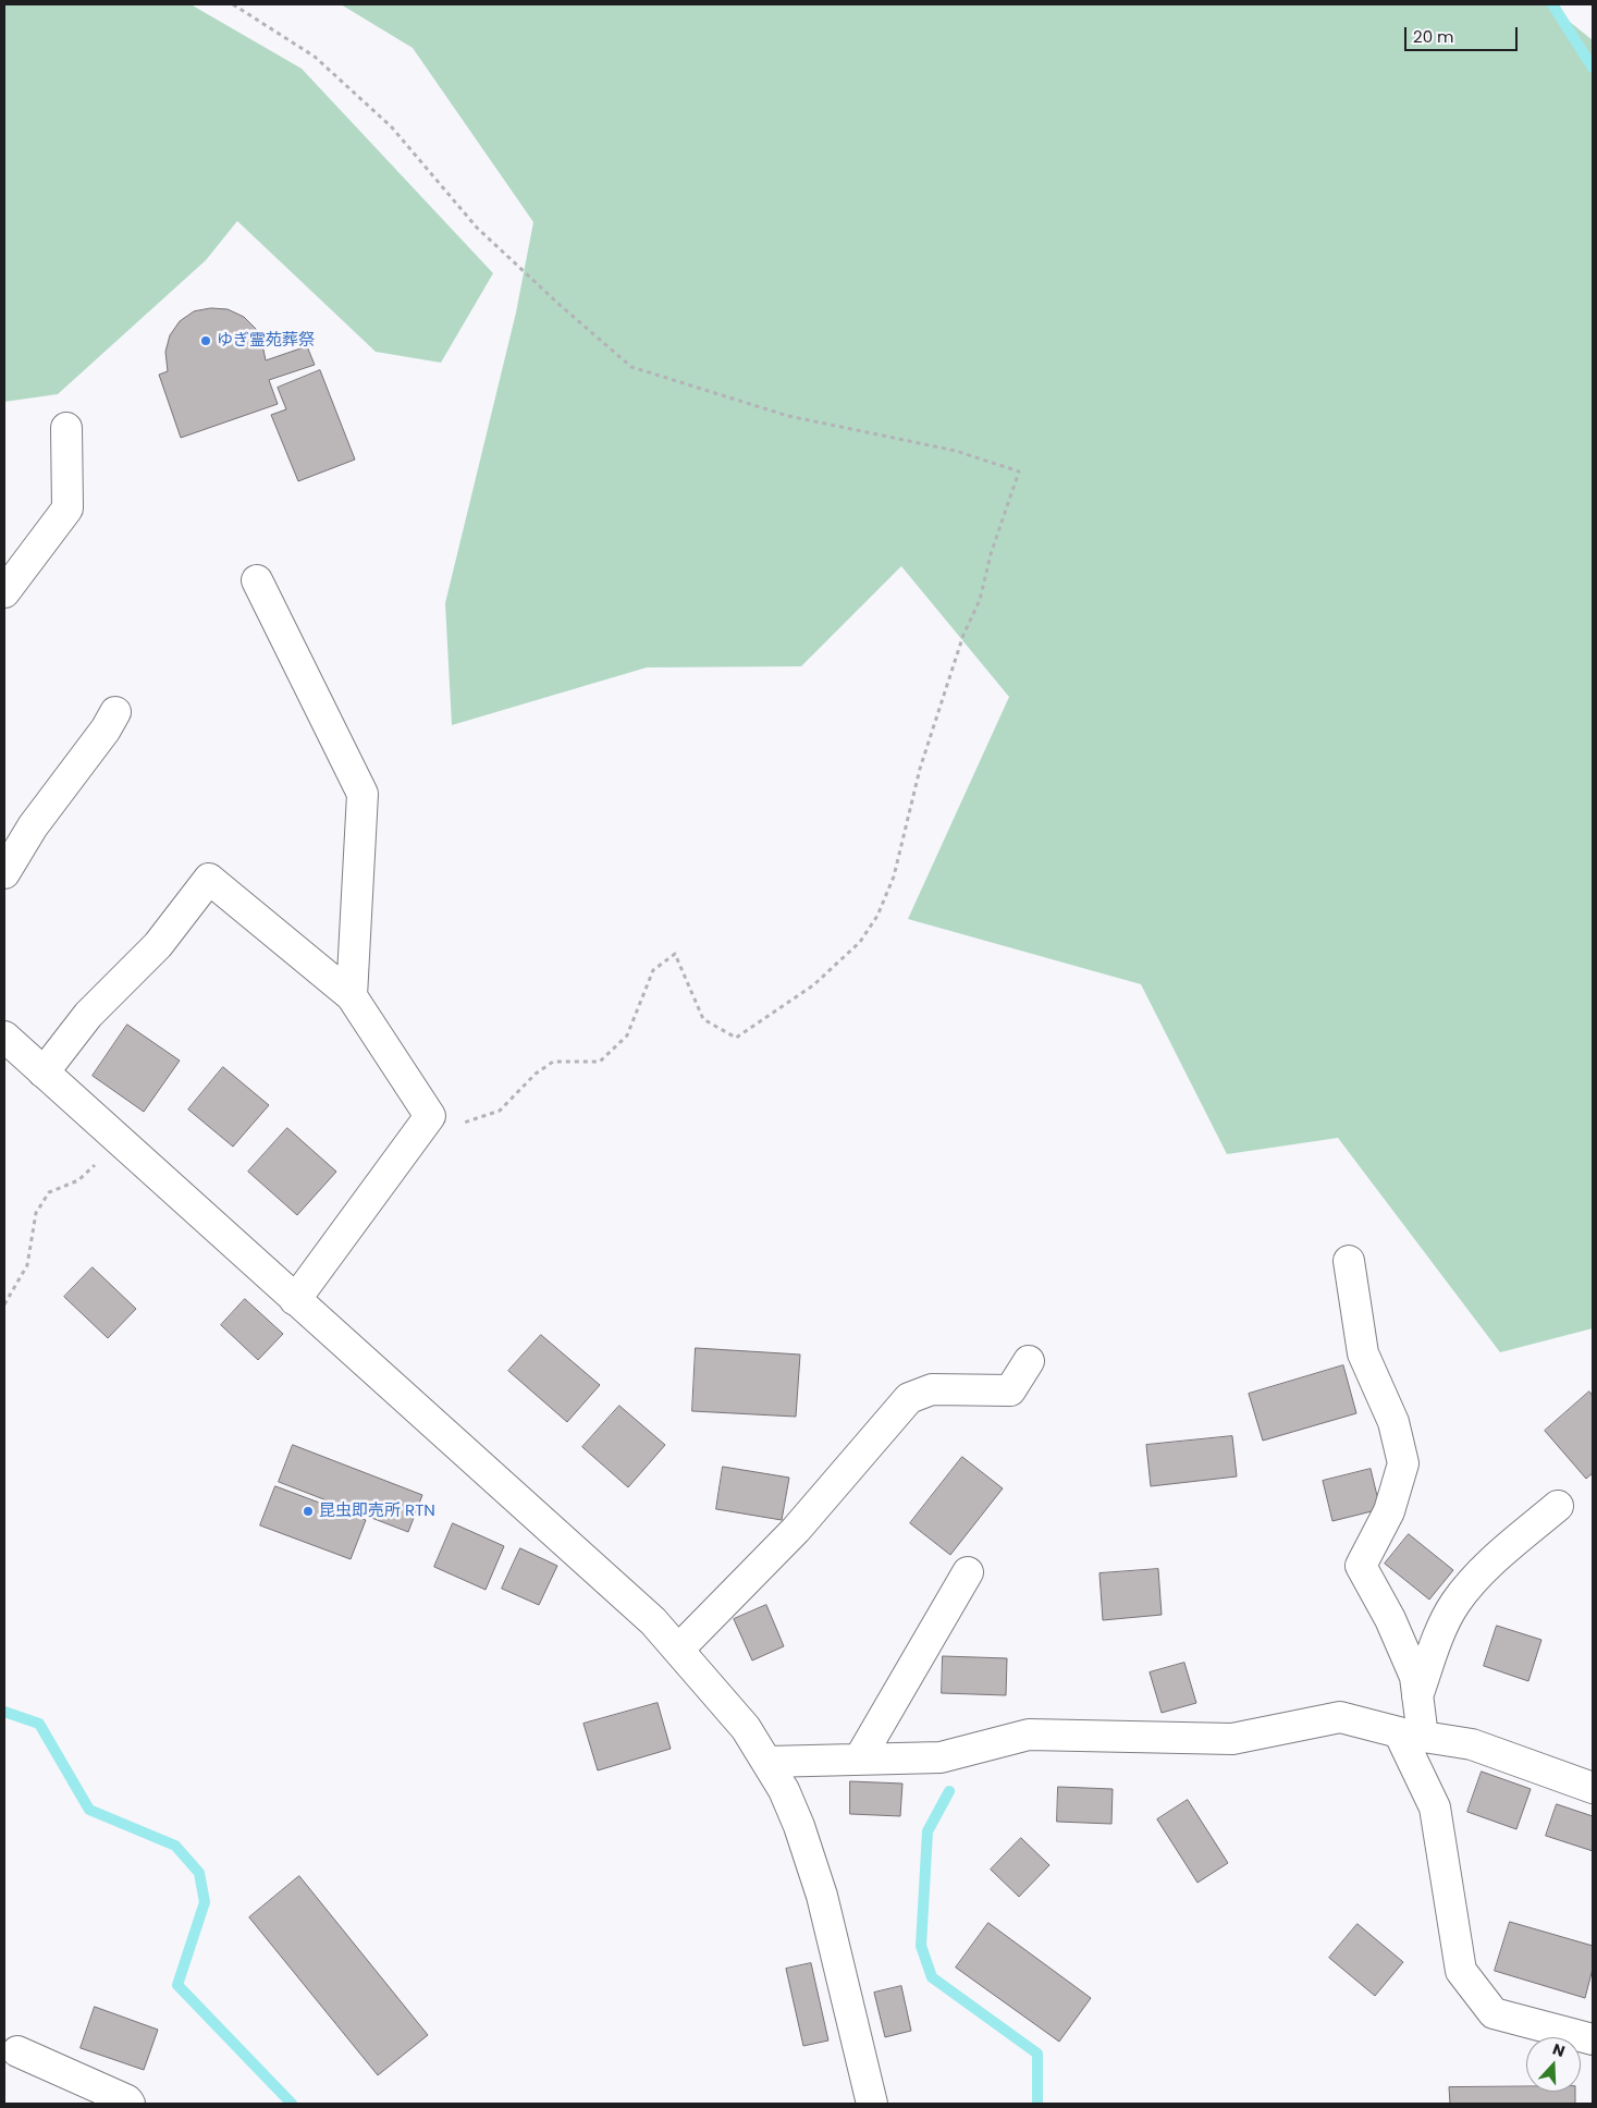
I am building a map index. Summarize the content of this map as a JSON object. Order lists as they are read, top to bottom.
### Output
{
  "places": ["ゆぎ霊苑葬祭", "昆虫即売所 RTN"],
  "scale_bar": "20 m",
  "north": "top"
}
